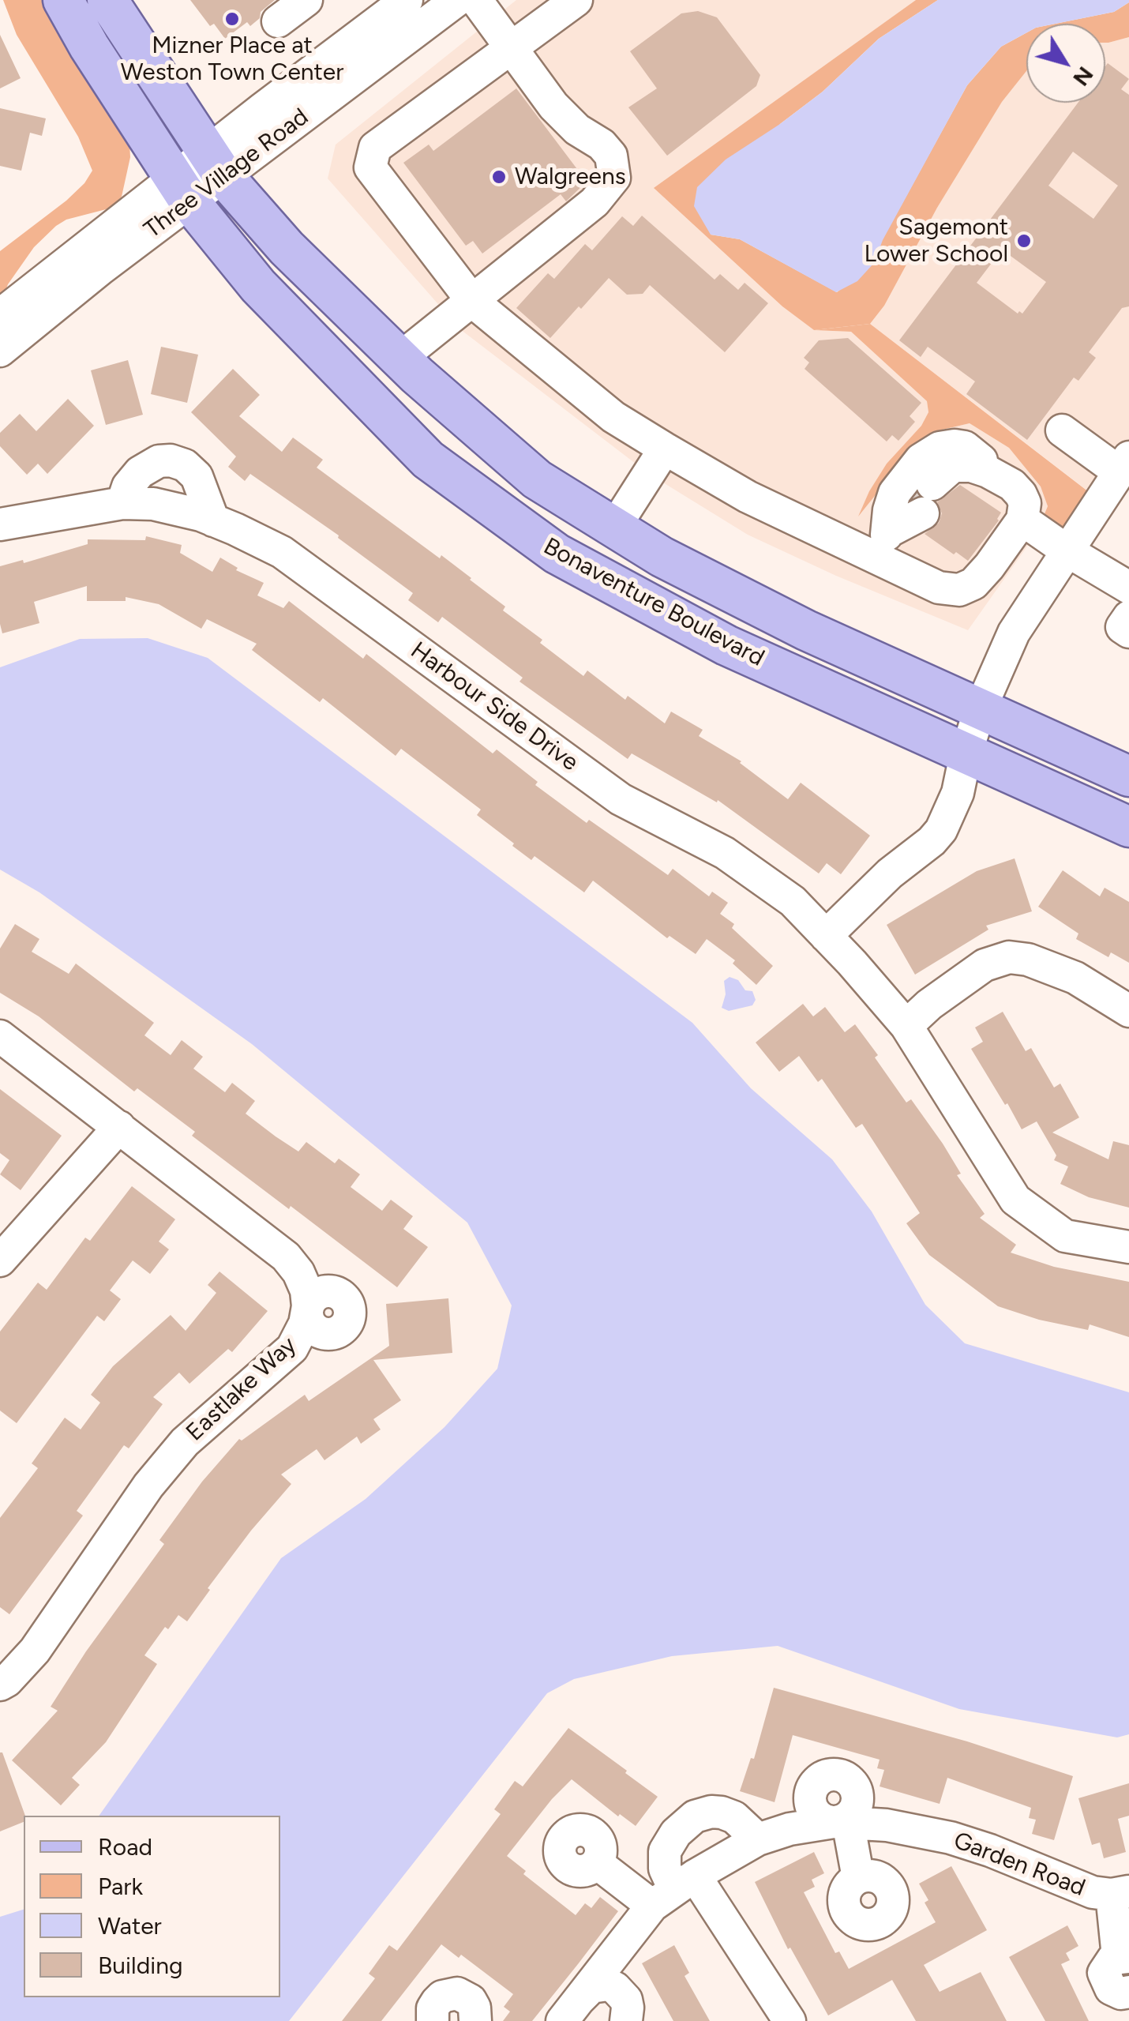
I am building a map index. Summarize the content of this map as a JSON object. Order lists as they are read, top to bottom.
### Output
{
  "streets": {
    "main road": ["Bonaventure Boulevard"],
    "street": [
      "Three Village Road",
      "Harbour Side Drive",
      "Eastlake Way",
      "Garden Road"
    ]
  },
  "crossings": [
    ["Three Village Road", "Bonaventure Boulevard"]
  ],
  "places": ["Mizner Place at Weston Town Center", "Walgreens", "Sagemont Lower School"],
  "legend": [
    "Road",
    "Park",
    "Water",
    "Building"
  ],
  "north": "bottom right"
}
